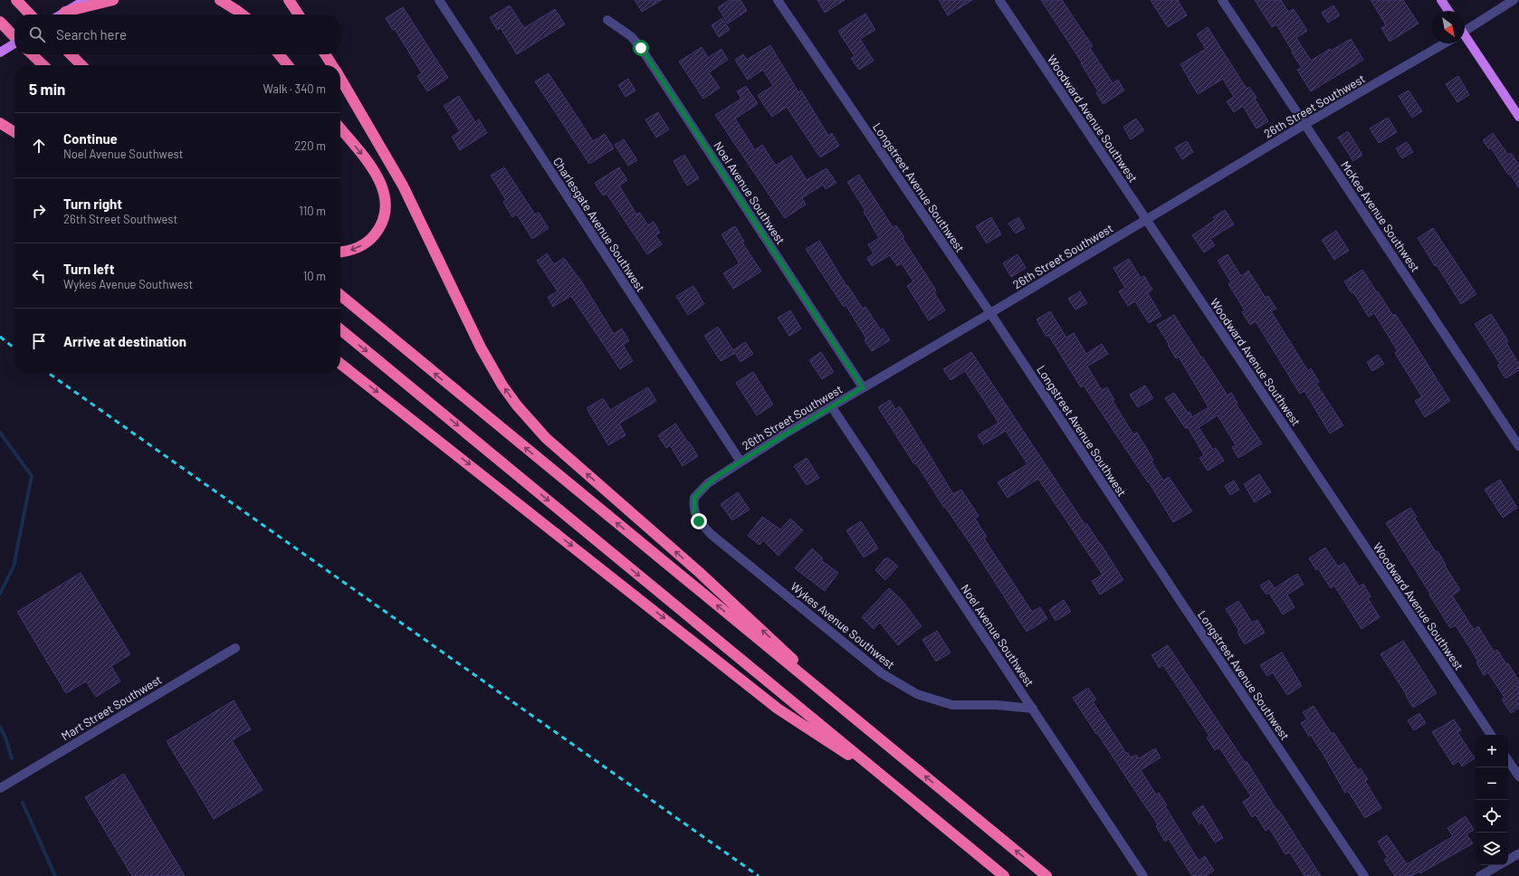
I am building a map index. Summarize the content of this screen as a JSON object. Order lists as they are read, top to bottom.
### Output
{
  "streets": {
    "street": [
      "26th Street Southwest",
      "Woodward Avenue Southwest",
      "Longstreet Avenue Southwest",
      "Noel Avenue Southwest",
      "McKee Avenue Southwest",
      "Charlesgate Avenue Southwest",
      "Wykes Avenue Southwest",
      "Mart Street Southwest"
    ]
  },
  "crossings": [
    ["26th Street Southwest", "Woodward Avenue Southwest"],
    ["26th Street Southwest", "Longstreet Avenue Southwest"],
    ["26th Street Southwest", "Noel Avenue Southwest"],
    ["26th Street Southwest", "McKee Avenue Southwest"],
    ["26th Street Southwest", "Charlesgate Avenue Southwest"],
    ["26th Street Southwest", "Wykes Avenue Southwest"],
    ["Noel Avenue Southwest", "Wykes Avenue Southwest"]
  ],
  "north": "bottom right",
  "page": {
    "search": "Search here",
    "heading": ["5 min", "Walk · 340 m"],
    "list": [
      ["Continue", "Noel Avenue Southwest", "220 m"],
      ["Turn right", "26th Street Southwest", "110 m"],
      ["Turn left", "Wykes Avenue Southwest", "10 m"],
      "Arrive at destination"
    ],
    "map_buttons": ["+", "−"]
  }
}
